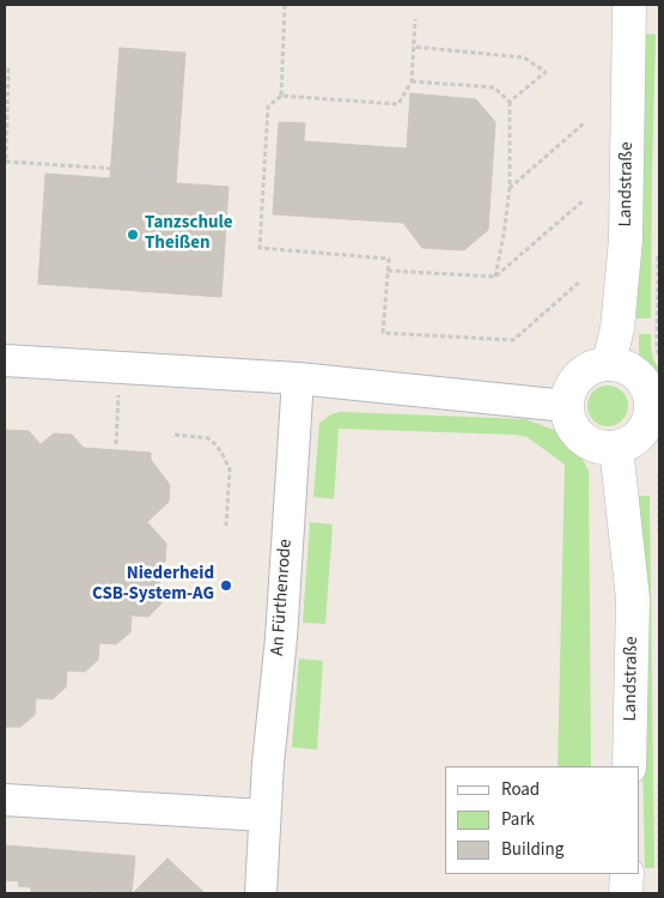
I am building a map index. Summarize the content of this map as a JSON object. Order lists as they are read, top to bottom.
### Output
{
  "streets": {
    "street": ["Landstraße", "An Fürthenrode"]
  },
  "places": ["Tanzschule Theißen", "Niederheid CSB-System-AG"],
  "legend": ["Road", "Park", "Building"]
}
